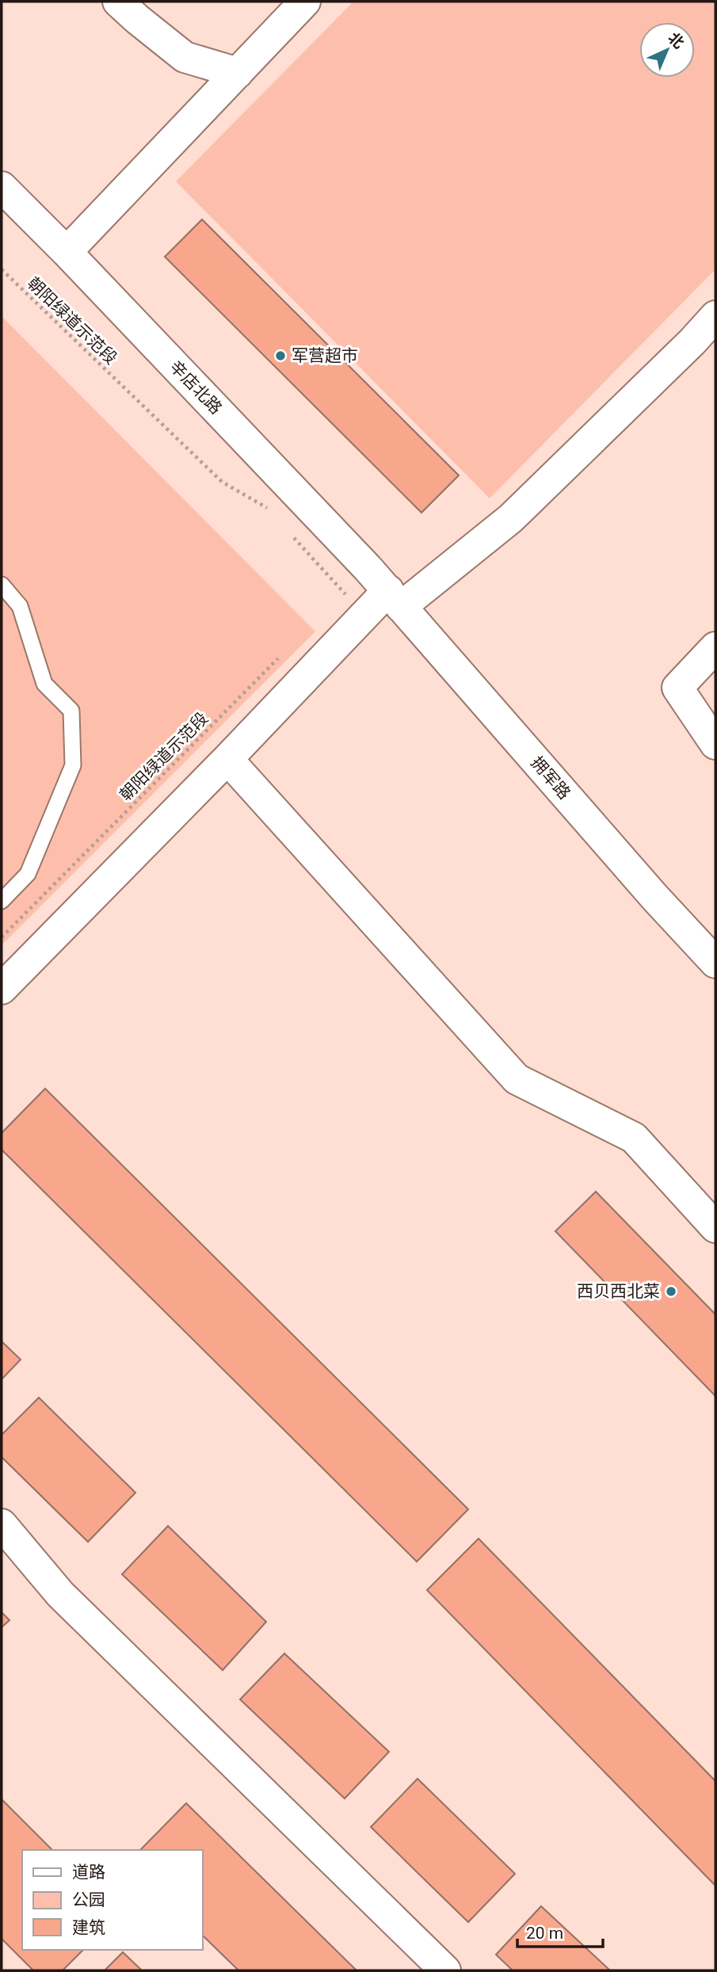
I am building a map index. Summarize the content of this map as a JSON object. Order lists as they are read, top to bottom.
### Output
{
  "streets": {
    "street": ["辛店北路", "拥军路"],
    "path": ["朝阳绿道示范段"]
  },
  "crossings": [
    ["辛店北路", "拥军路"]
  ],
  "places": ["军营超市", "西贝西北菜"],
  "legend": ["道路", "公园", "建筑"],
  "scale_bar": "20 m",
  "north": "top right"
}
